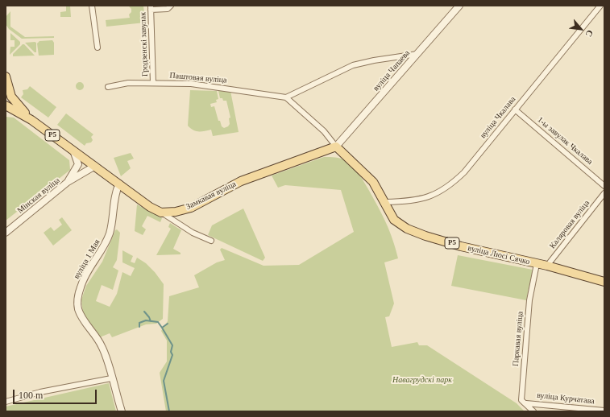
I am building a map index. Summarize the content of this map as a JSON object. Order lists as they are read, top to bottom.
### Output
{
  "streets": {
    "main road": ["Р5", "Замкавая вуліца", "вуліца Люсі Сячко"],
    "street": [
      "Гродзенскі завулак",
      "вуліца Чапаева",
      "Паштовая вуліца",
      "вуліца Чкалава",
      "1-ы завулак Чкалава",
      "Мінская вуліца",
      "Каляровая вуліца",
      "вуліца 1 Мая",
      "Паркавая вуліца",
      "вуліца Курчатава"
    ]
  },
  "crossings": [
    ["Гродзенскі завулак", "Паштовая вуліца"],
    ["вуліца Чапаева", "Замкавая вуліца"],
    ["вуліца Чапаева", "вуліца Люсі Сячко"],
    ["вуліца Чкалава", "1-ы завулак Чкалава"],
    ["вуліца Чкалава", "вуліца Люсі Сячко"],
    ["Р5", "Мінская вуліца"],
    ["Р5", "Замкавая вуліца"],
    ["Р5", "вуліца 1 Мая"],
    ["Замкавая вуліца", "вуліца Люсі Сячко"],
    ["Каляровая вуліца", "вуліца Люсі Сячко"],
    ["вуліца Люсі Сячко", "Паркавая вуліца"],
    ["Паркавая вуліца", "вуліца Курчатава"]
  ],
  "parks": ["Навагрудскі парк"],
  "scale_bar": "100 m",
  "north": "bottom right"
}
